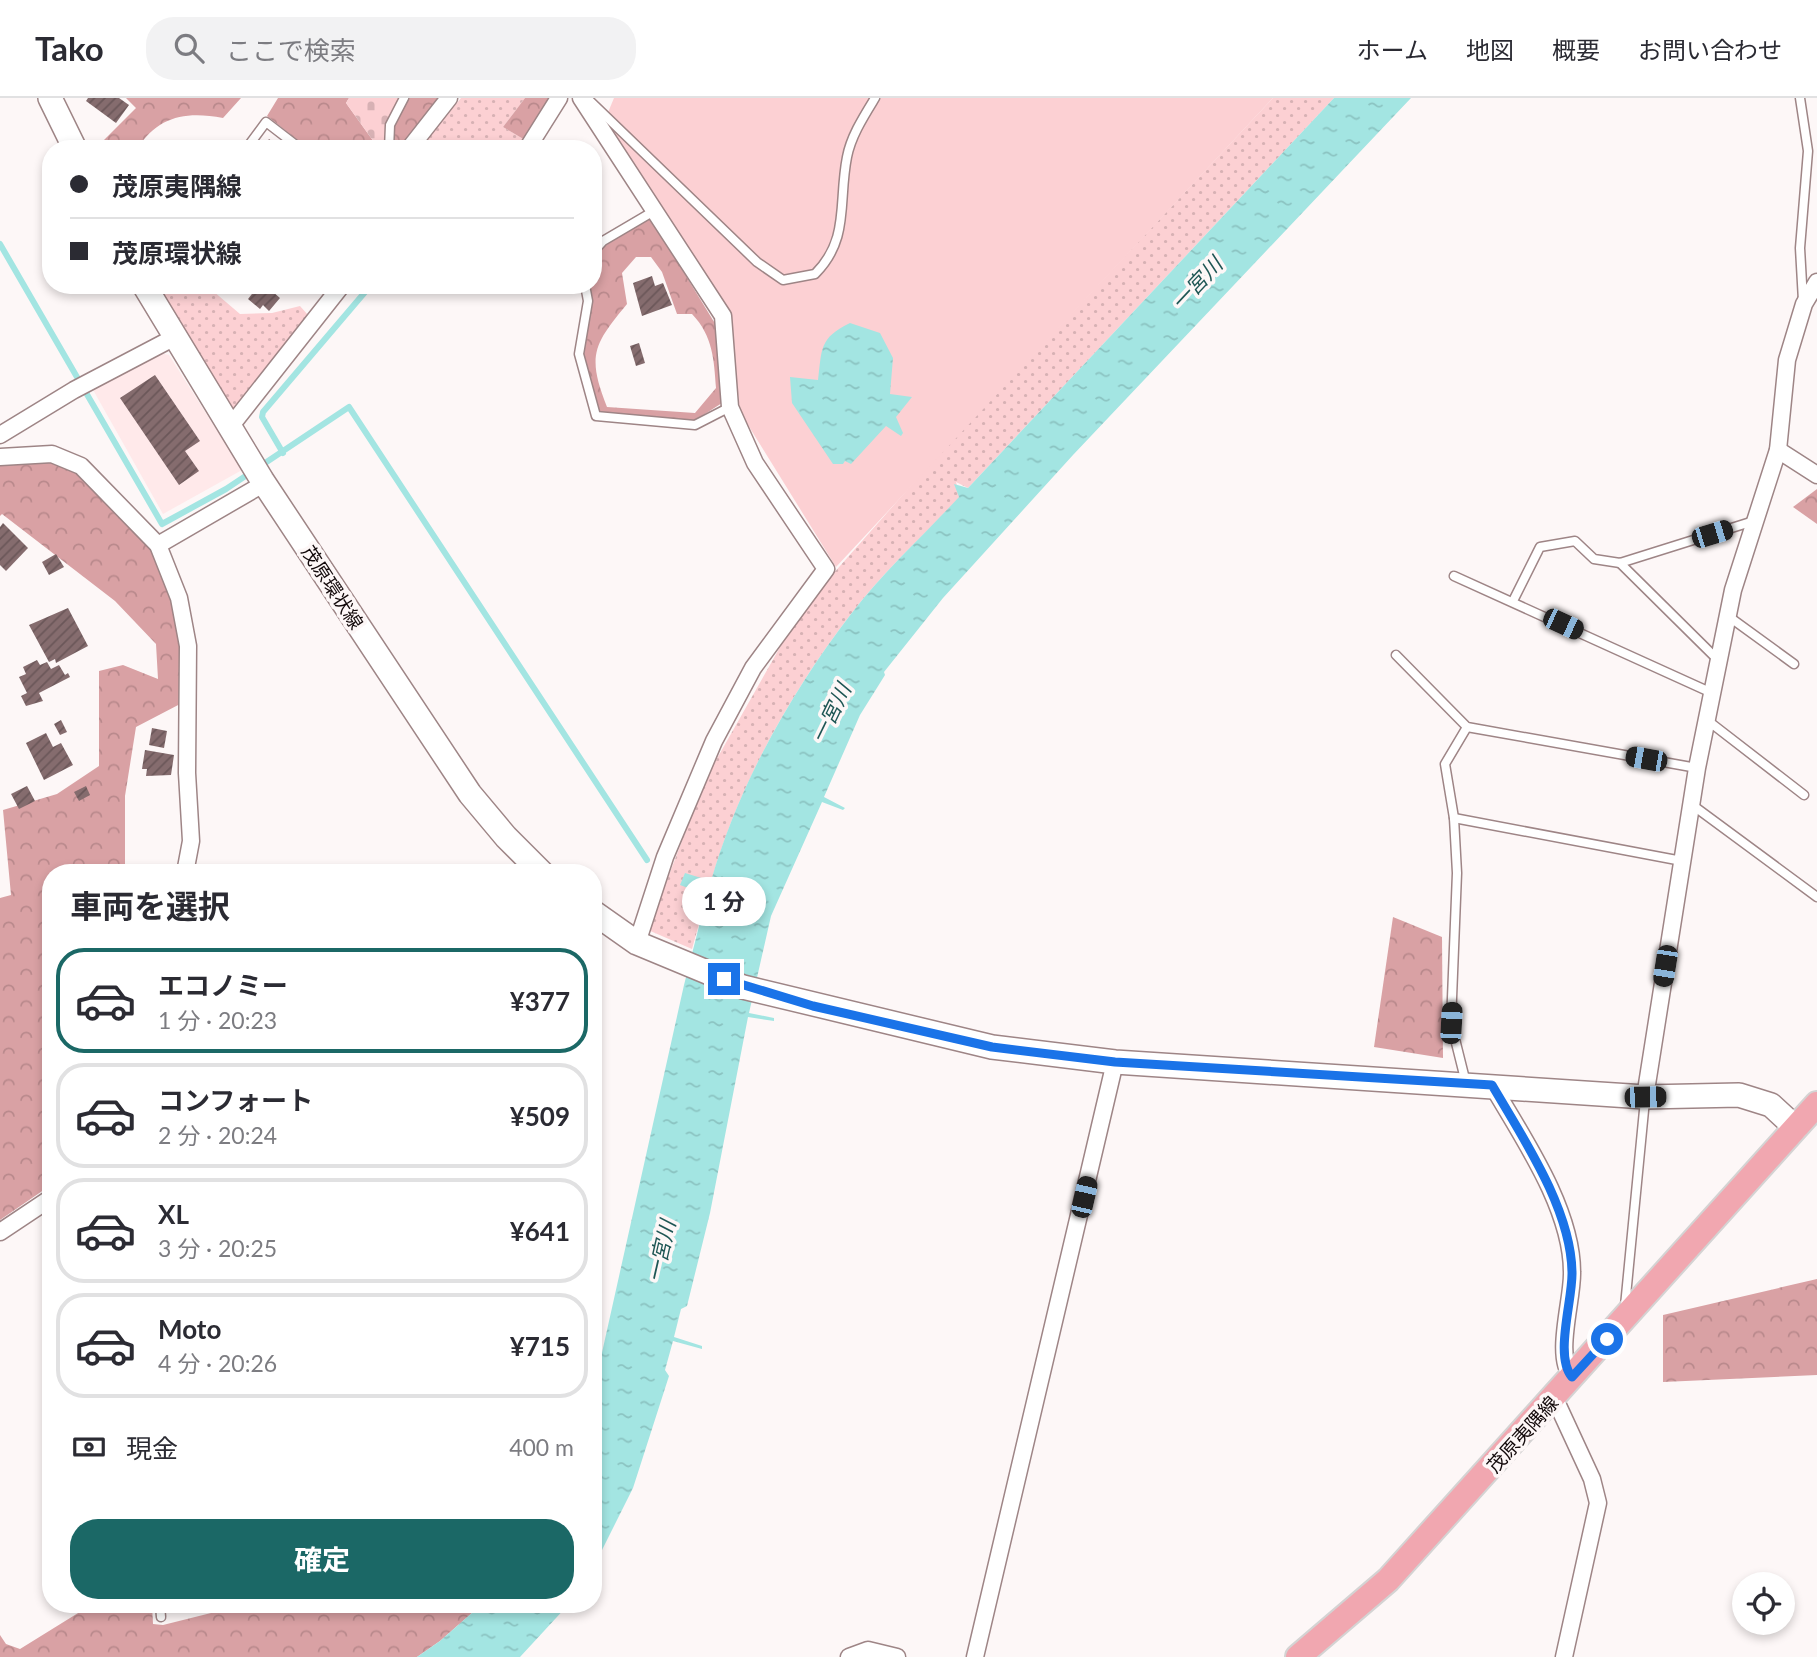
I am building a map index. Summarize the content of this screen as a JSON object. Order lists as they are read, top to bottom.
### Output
{
  "streets": {
    "main road": ["茂原環状線", "茂原夷隅線"]
  },
  "water": ["一宮川"],
  "page": {
    "header": "Tako",
    "search": "ここで検索",
    "nav": [
      "ホーム",
      "地図",
      "概要",
      "お問い合わせ"
    ],
    "banner": ["茂原夷隅線", "茂原環状線"],
    "heading": "車両を選択",
    "bubble": "1 分",
    "list": [
      {
        "name": "エコノミー",
        "note": "1 分 · 20:23",
        "value": "¥377"
      },
      {
        "name": "コンフォート",
        "note": "2 分 · 20:24",
        "value": "¥509"
      },
      {
        "name": "XL",
        "note": "3 分 · 20:25",
        "value": "¥641"
      },
      {
        "name": "Moto",
        "note": "4 分 · 20:26",
        "value": "¥715"
      }
    ],
    "pay": ["現金", "400 m"],
    "buttons": "確定"
  }
}
